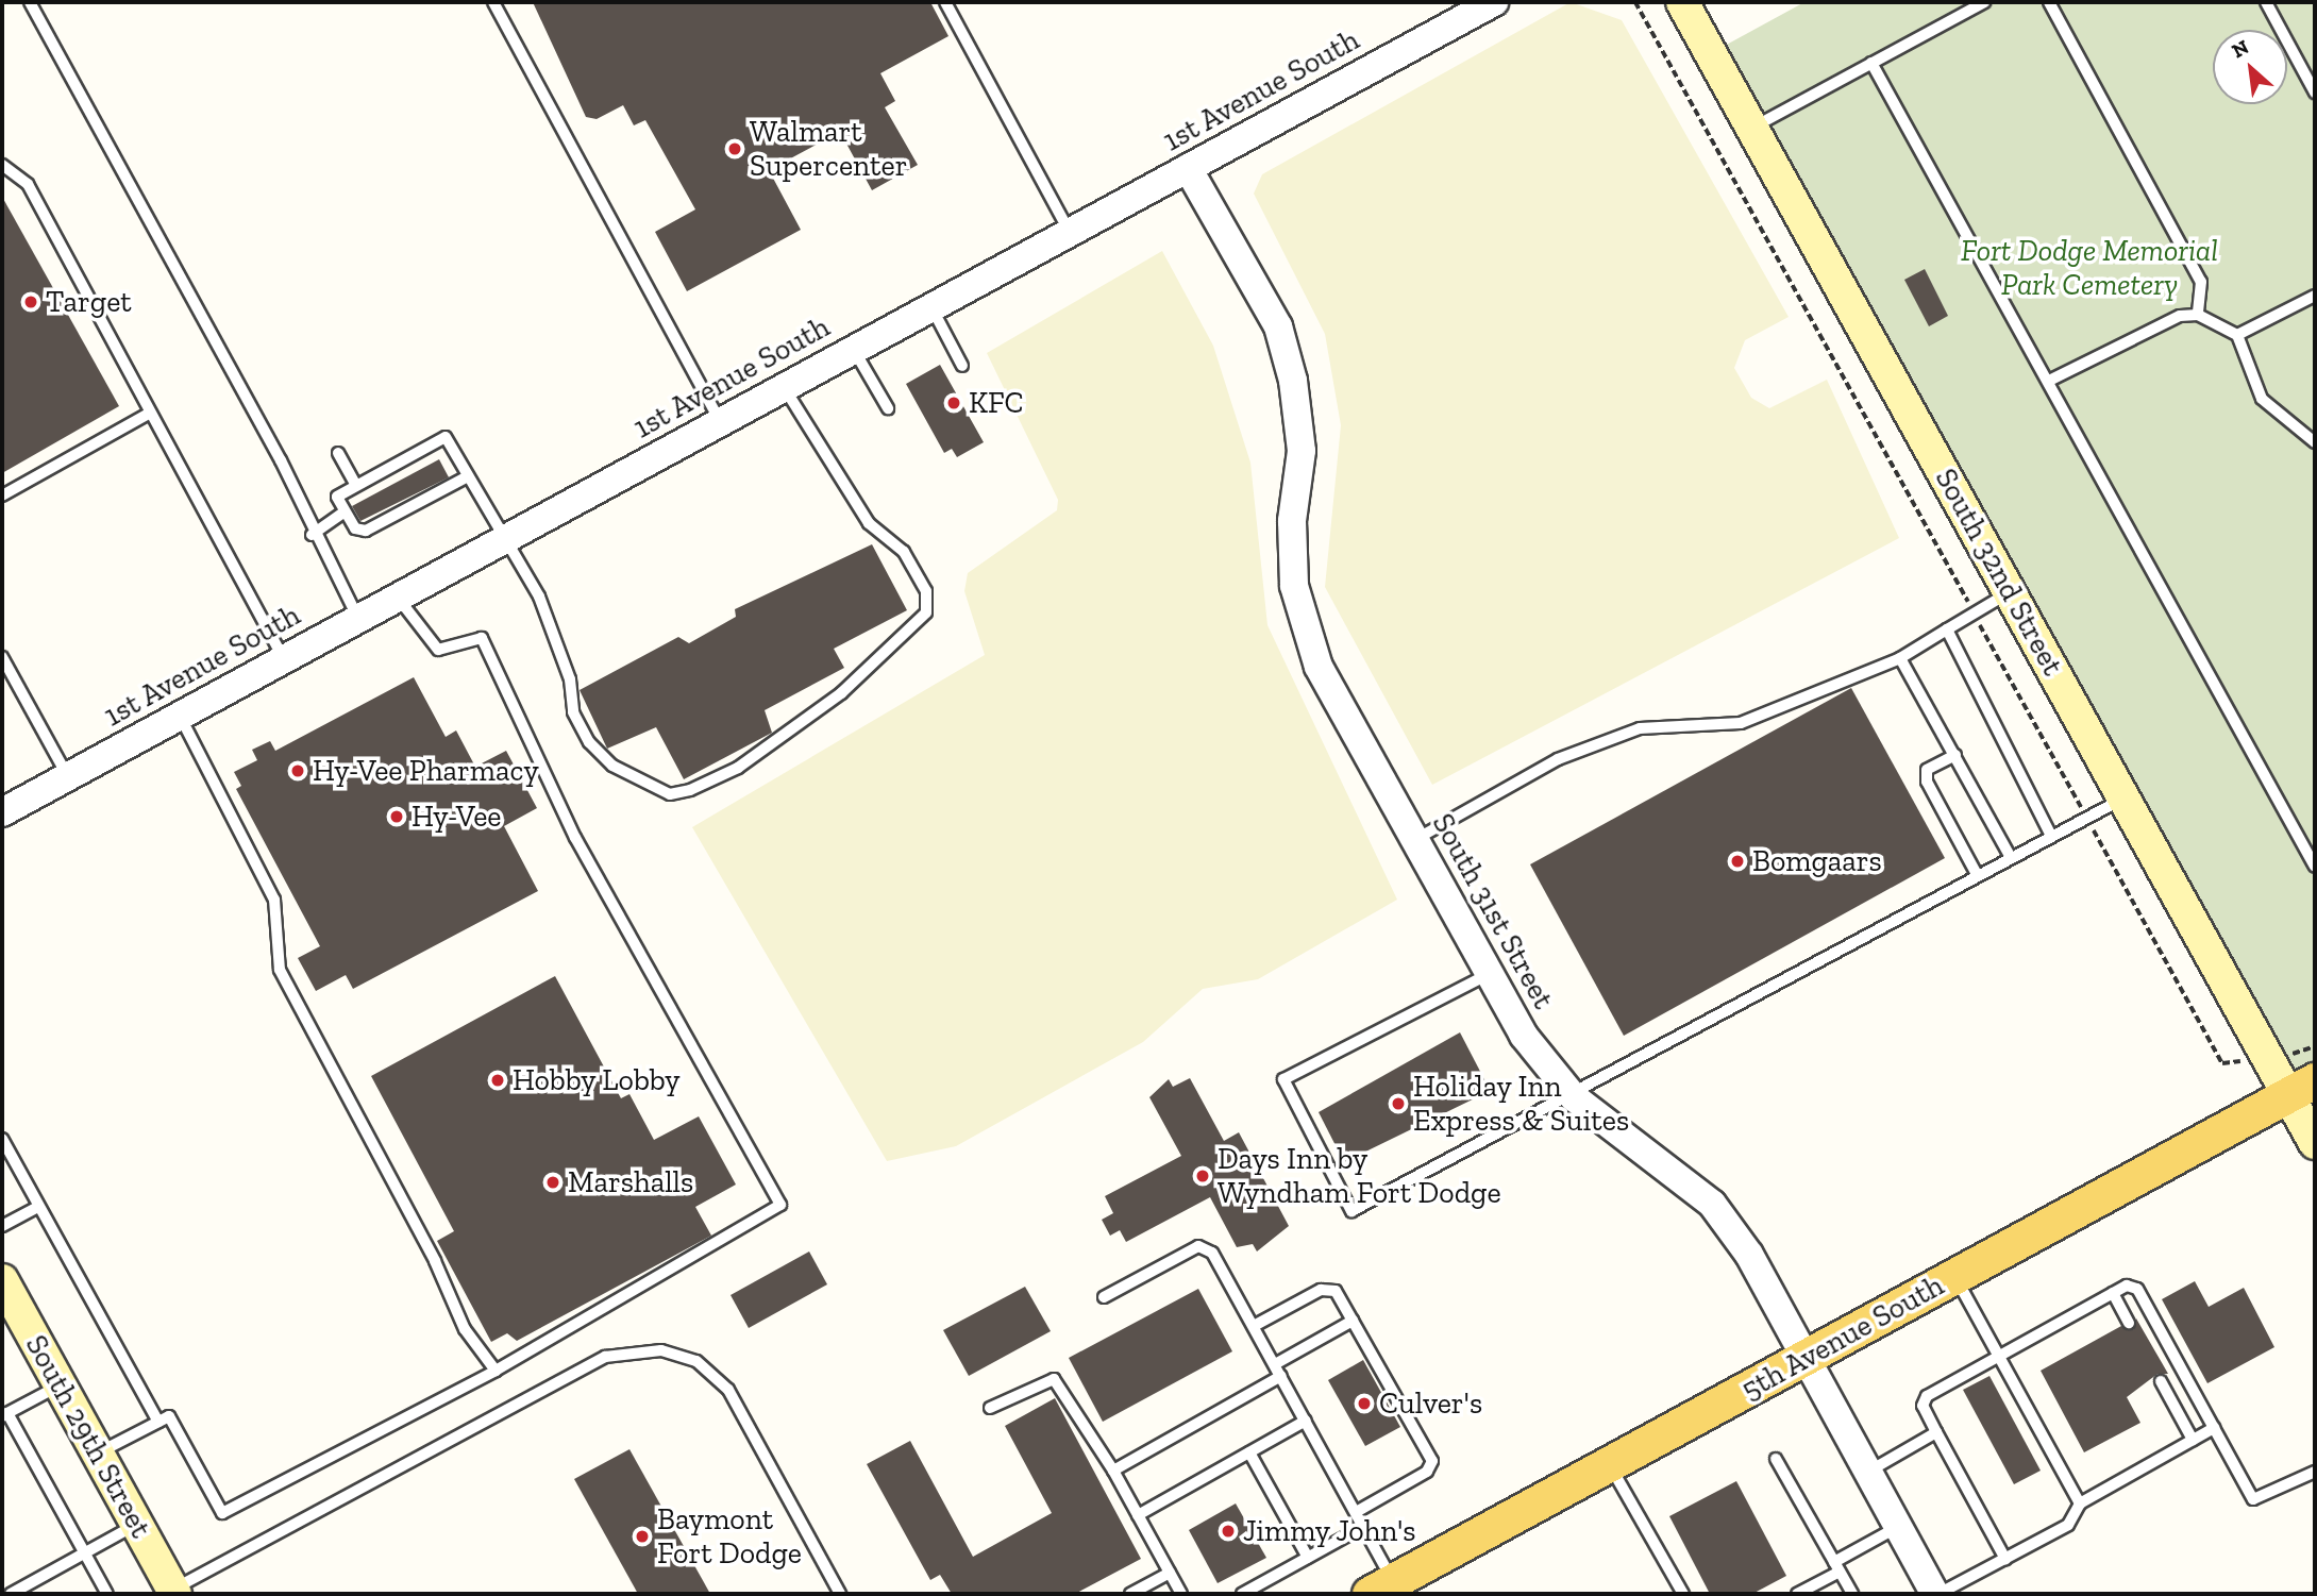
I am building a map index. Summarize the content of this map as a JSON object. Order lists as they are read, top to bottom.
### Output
{
  "streets": {
    "main road": ["South 32nd Street", "5th Avenue South", "South 29th Street"],
    "street": ["1st Avenue South", "South 31st Street"]
  },
  "crossings": [
    ["1st Avenue South", "South 31st Street"],
    ["South 32nd Street", "5th Avenue South"],
    ["South 31st Street", "5th Avenue South"]
  ],
  "parks": ["Fort Dodge Memorial Park Cemetery"],
  "places": [
    "Walmart Supercenter",
    "Target",
    "KFC",
    "Hy-Vee Pharmacy",
    "Hy-Vee",
    "Bomgaars",
    "Hobby Lobby",
    "Holiday Inn Express & Suites",
    "Days Inn by Wyndham Fort Dodge",
    "Marshalls",
    "Culver's",
    "Jimmy John's",
    "Baymont Fort Dodge"
  ],
  "north": "top left"
}
